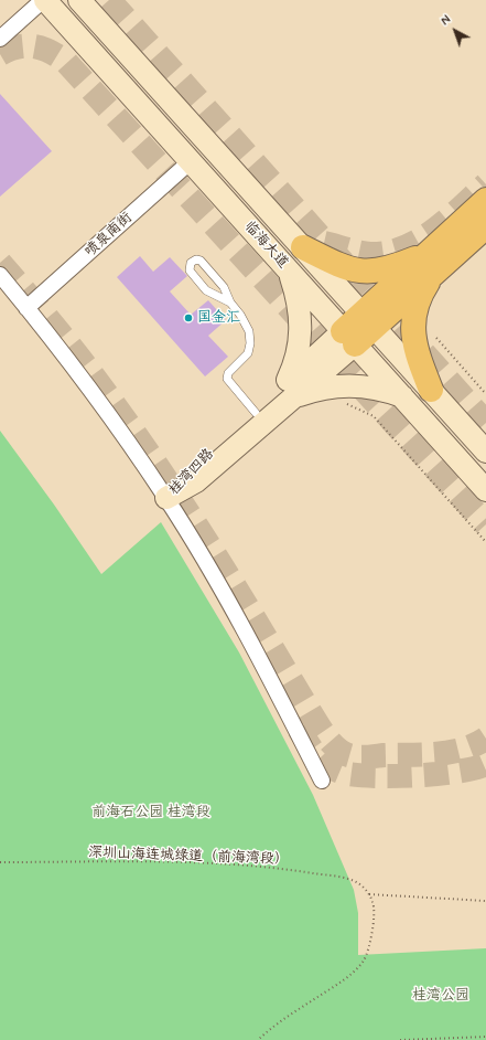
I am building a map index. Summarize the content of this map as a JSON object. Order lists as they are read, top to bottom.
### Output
{
  "streets": {
    "main road": ["临海大道", "桂湾四路"],
    "street": ["喷泉南街"],
    "path": ["深圳山海连城绿道（前海湾段）"]
  },
  "crossings": [
    ["喷泉南街", "临海大道"],
    ["临海大道", "桂湾四路"]
  ],
  "parks": ["前海石公园 桂湾段", "桂湾公园"],
  "places": ["国金汇"],
  "north": "top left"
}
